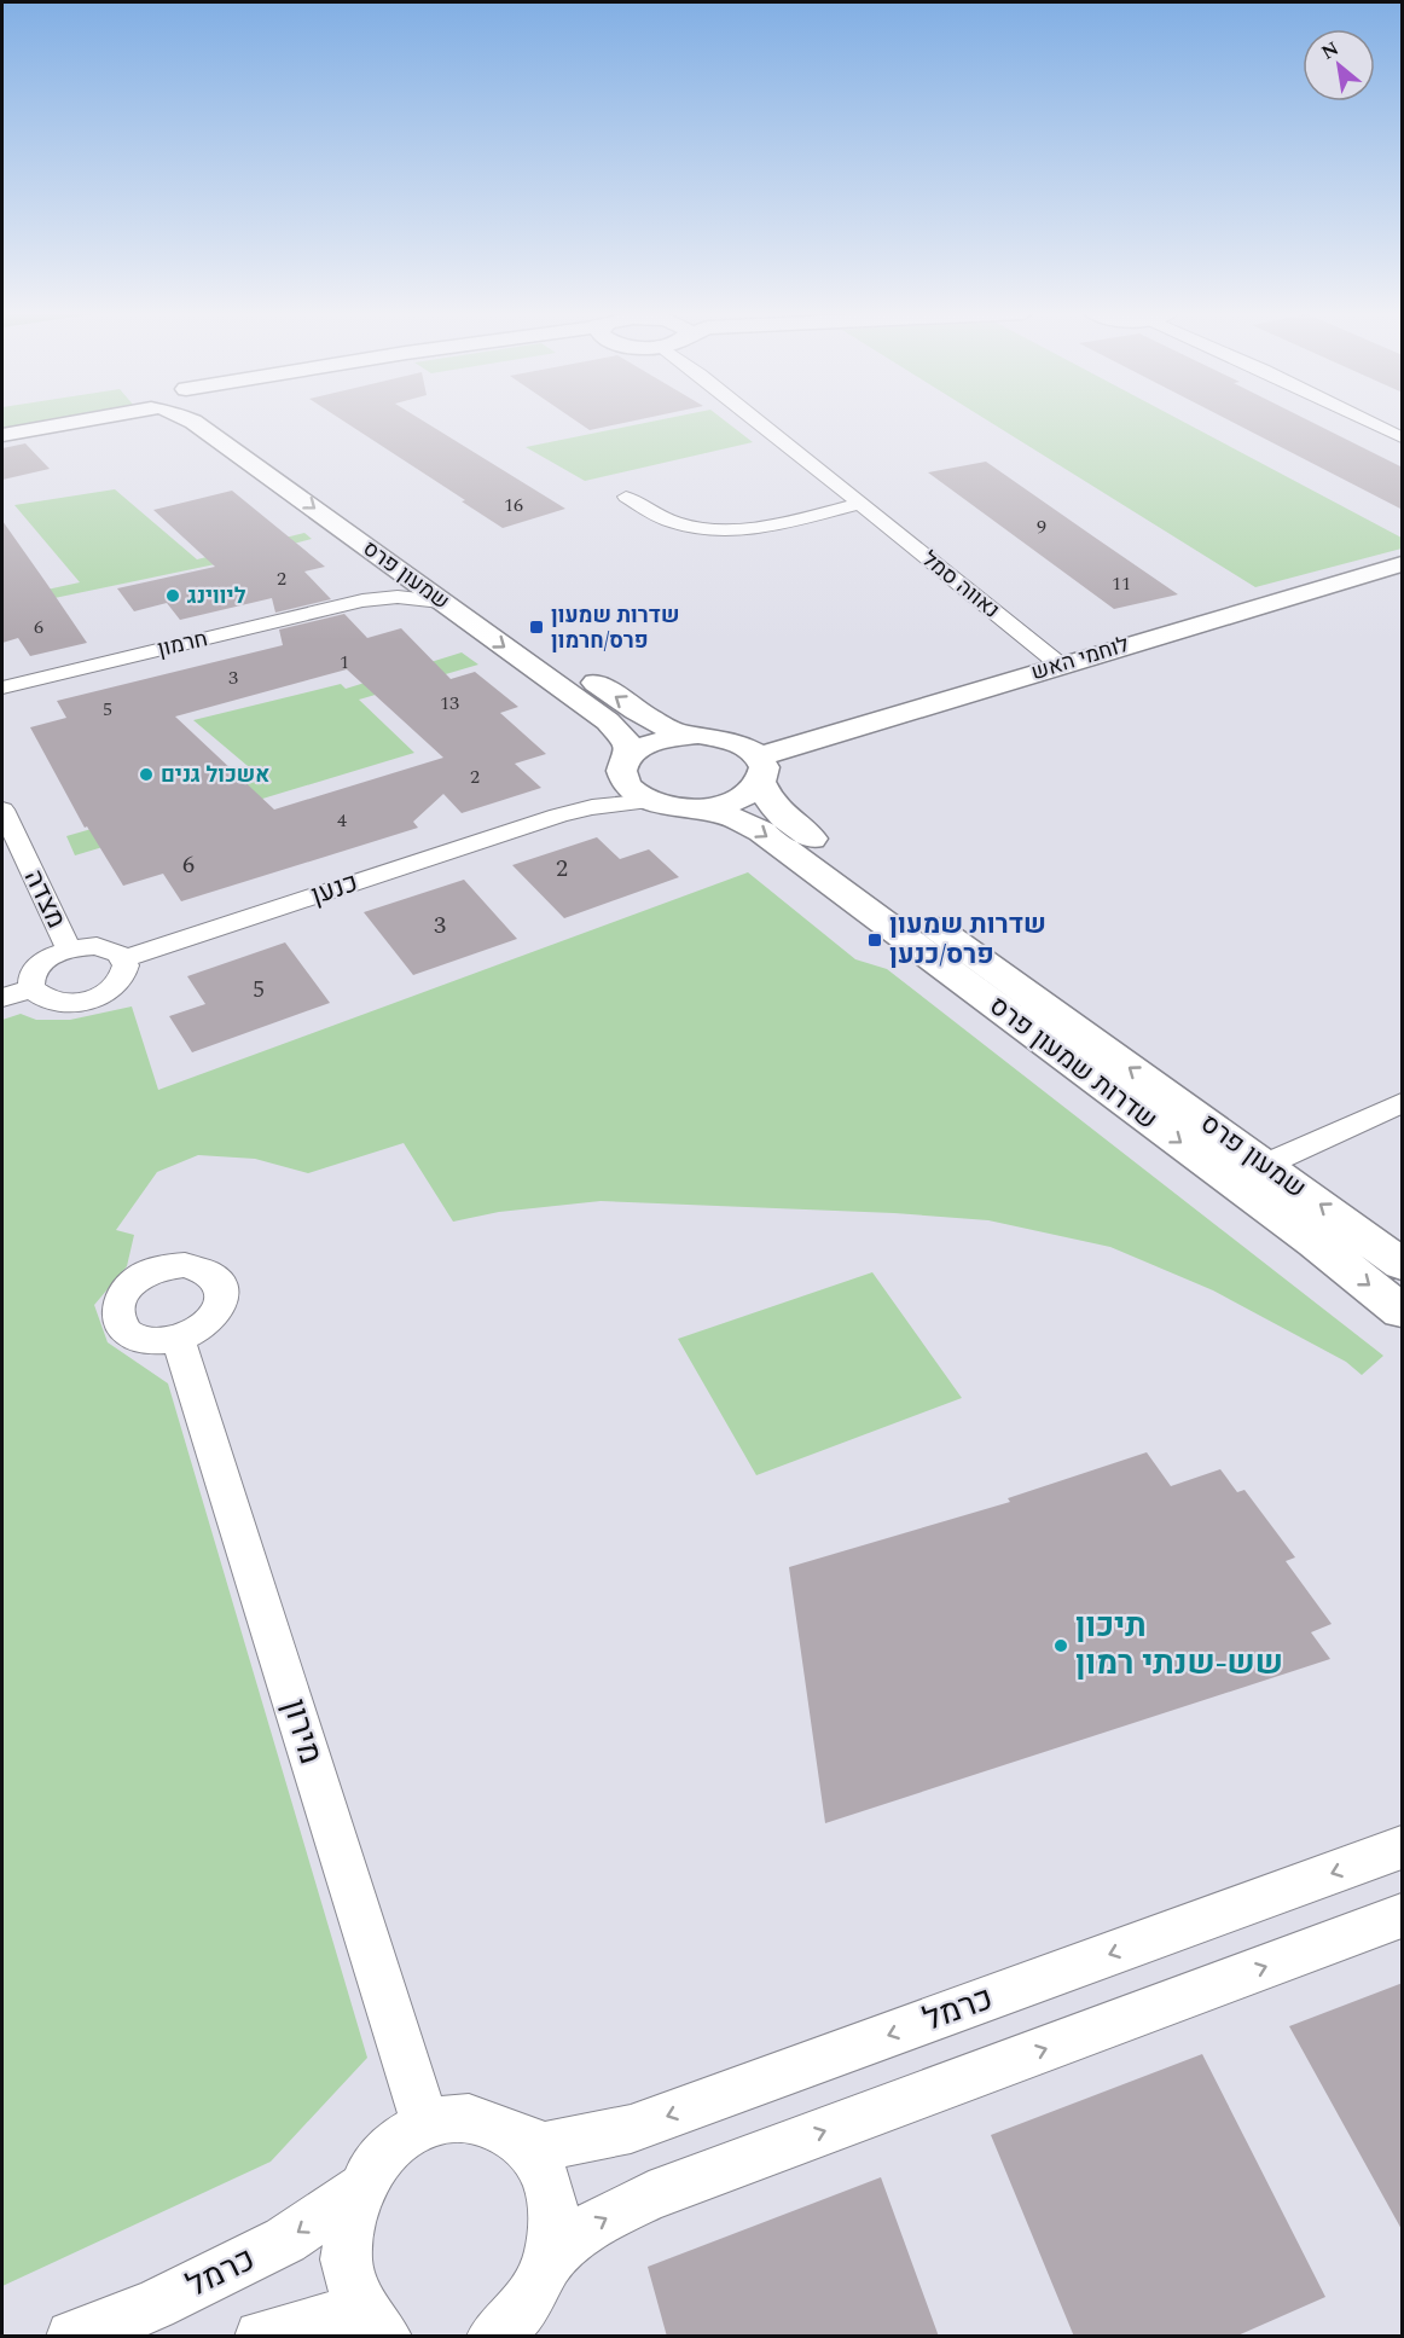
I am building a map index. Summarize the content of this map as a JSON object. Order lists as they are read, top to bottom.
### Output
{
  "streets": {
    "street": [
      "שמעון פרס",
      "נאווה סמל",
      "חרמון",
      "לוחמי האש",
      "כנען",
      "מצדה",
      "שדרות שמעון פרס",
      "מירון",
      "כרמל"
    ]
  },
  "crossings": [
    ["שמעון פרס", "חרמון"],
    ["שמעון פרס", "לוחמי האש"],
    ["שמעון פרס", "כנען"],
    ["שמעון פרס", "שדרות שמעון פרס"],
    ["נאווה סמל", "לוחמי האש"],
    ["לוחמי האש", "שדרות שמעון פרס"],
    ["כנען", "שדרות שמעון פרס"]
  ],
  "one_way": ["שדרות שמעון פרס"],
  "places": {
    "other": ["ליווינג", "אשכול גנים", "תיכון שש-שנתי רמון"],
    "transit": ["שדרות שמעון פרס/חרמון", "שדרות שמעון פרס/כנען"]
  },
  "house_numbers": [
    "16",
    "9",
    "2",
    "11",
    "6",
    "1",
    "3",
    "13",
    "5",
    "2",
    "4",
    "6",
    "2",
    "3",
    "5"
  ],
  "north": "top left"
}
